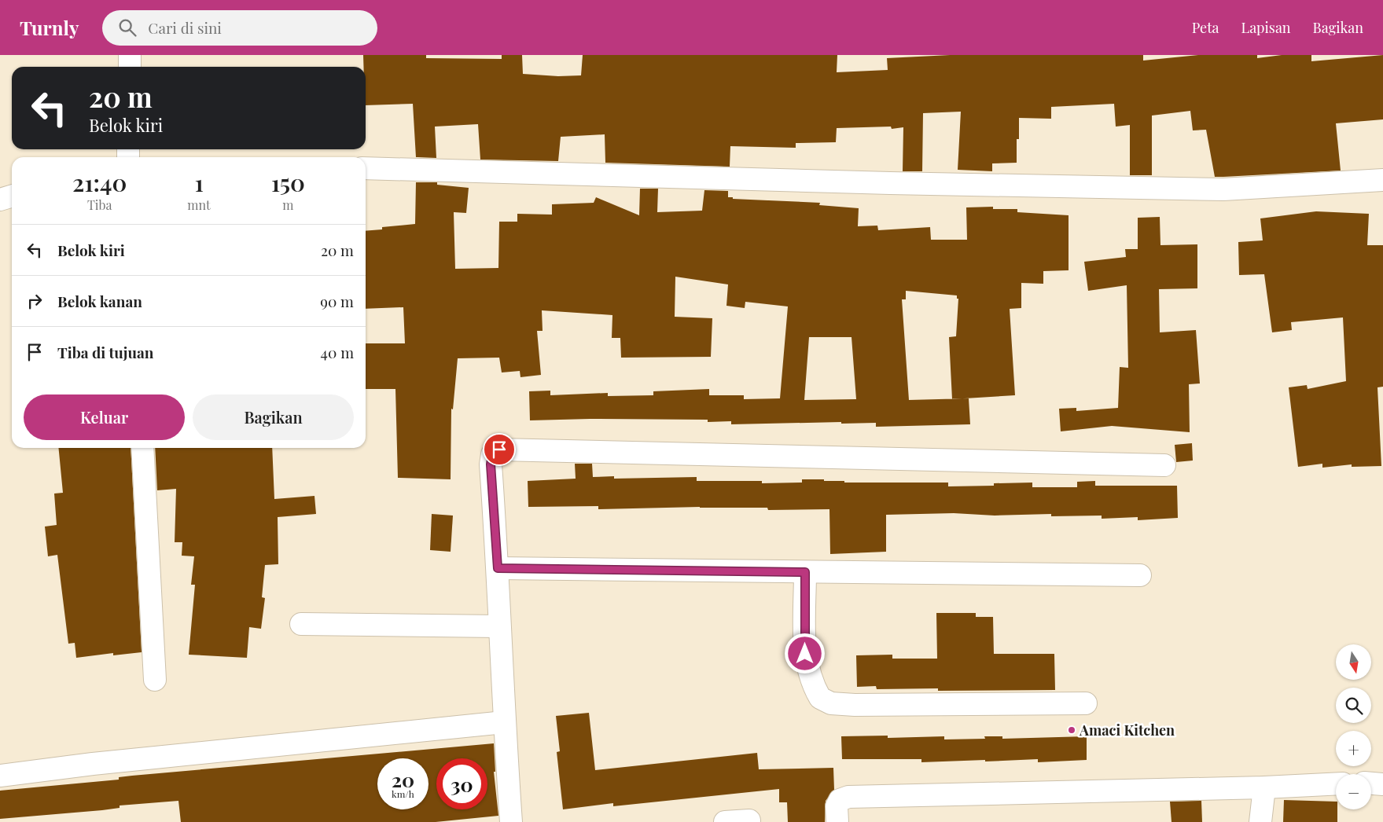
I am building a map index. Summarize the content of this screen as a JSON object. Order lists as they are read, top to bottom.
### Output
{
  "places": ["Amaci Kitchen"],
  "north": "bottom",
  "page": {
    "header": "Turnly",
    "search": "Cari di sini",
    "nav": ["Peta", "Lapisan", "Bagikan"],
    "turn": ["20 m", "Belok kiri"],
    "eta": [
      "21:40",
      "Tiba",
      "1",
      "mnt",
      "150",
      "m"
    ],
    "list": [
      {
        "name": "Belok kiri",
        "value": "20 m"
      },
      {
        "name": "Belok kanan",
        "value": "90 m"
      },
      {
        "name": "Tiba di tujuan",
        "value": "40 m"
      }
    ],
    "buttons": ["Keluar", "Bagikan"],
    "map_buttons": ["+", "−"],
    "speed": "20 km/h",
    "limit": "30"
  }
}
